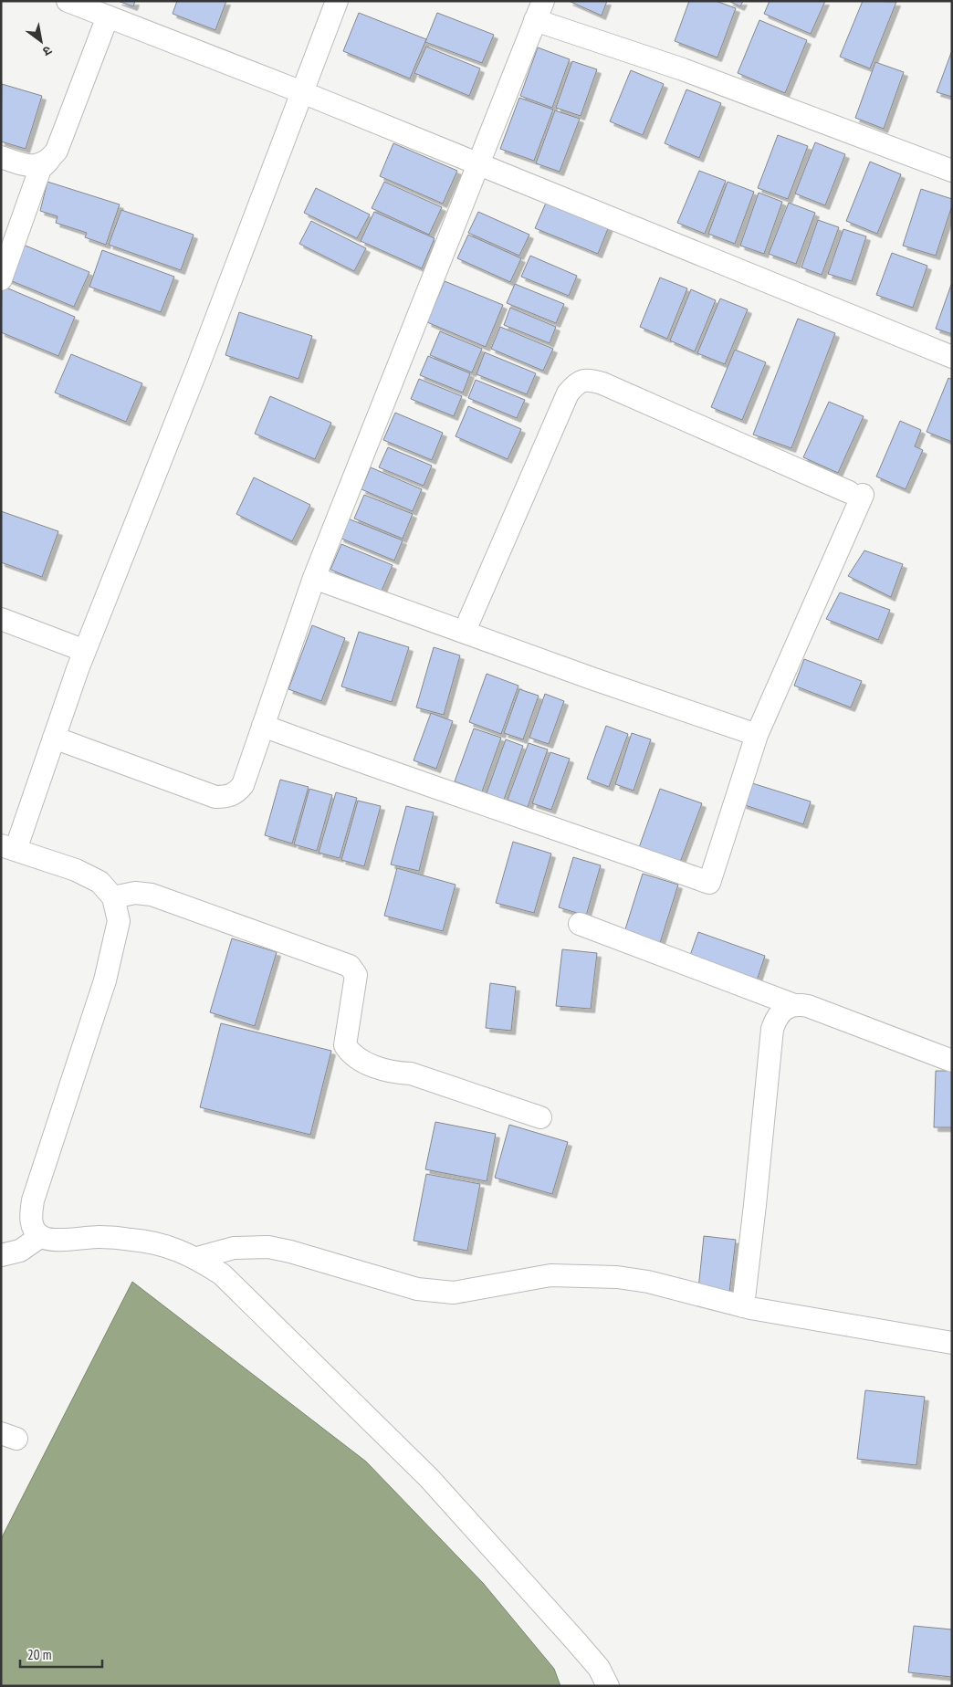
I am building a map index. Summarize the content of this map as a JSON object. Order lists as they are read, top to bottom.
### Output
{
  "scale_bar": "20 m",
  "north": "bottom right"
}
